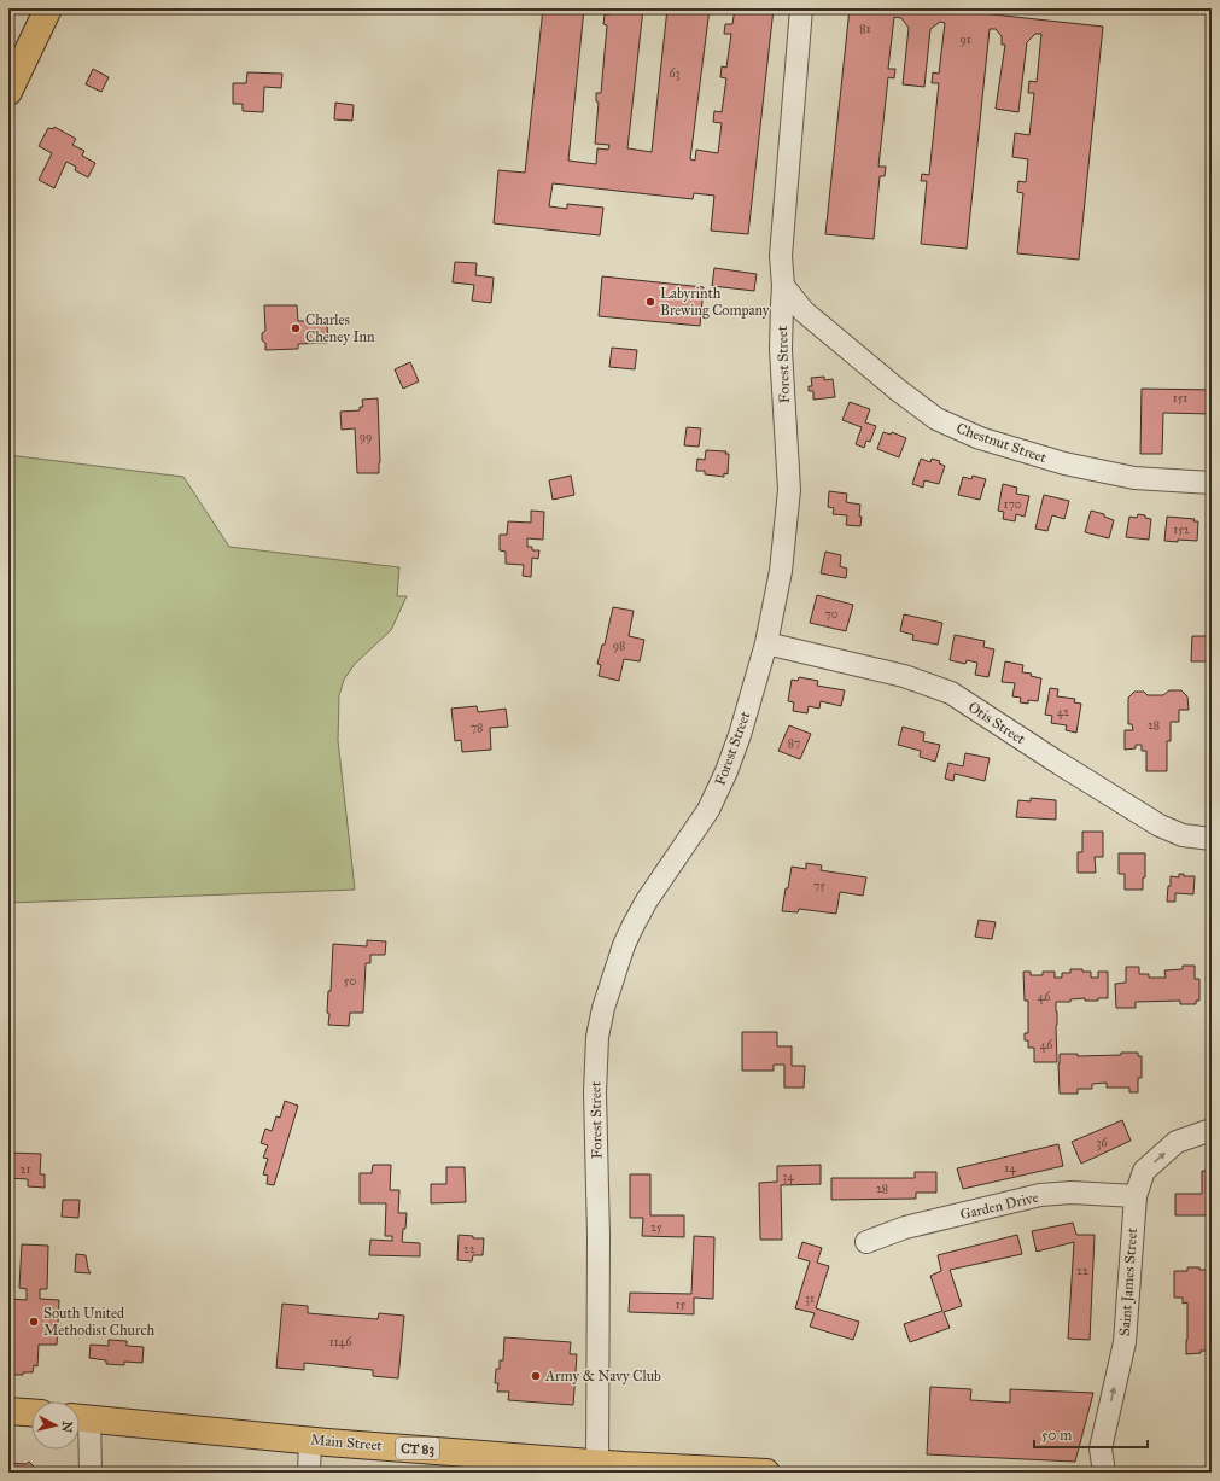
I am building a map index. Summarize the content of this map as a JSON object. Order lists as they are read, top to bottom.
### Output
{
  "streets": {
    "main road": ["Main Street", "CT 83"],
    "street": [
      "Forest Street",
      "Chestnut Street",
      "Otis Street",
      "Garden Drive",
      "Saint James Street"
    ]
  },
  "crossings": [
    ["Forest Street", "Chestnut Street"],
    ["Forest Street", "Otis Street"],
    ["Forest Street", "Main Street"],
    ["Garden Drive", "Saint James Street"]
  ],
  "one_way": ["Saint James Street"],
  "places": [
    "Labyrinth Brewing Company",
    "Charles Cheney Inn",
    "South United Methodist Church",
    "Army & Navy Club"
  ],
  "house_numbers": [
    "81",
    "91",
    "63",
    "151",
    "99",
    "170",
    "152",
    "70",
    "98",
    "42",
    "28",
    "78",
    "87",
    "75",
    "50",
    "46",
    "46",
    "36",
    "14",
    "21",
    "34",
    "28",
    "25",
    "22",
    "22",
    "31",
    "15",
    "1146"
  ],
  "scale_bar": "50 m",
  "north": "right"
}
